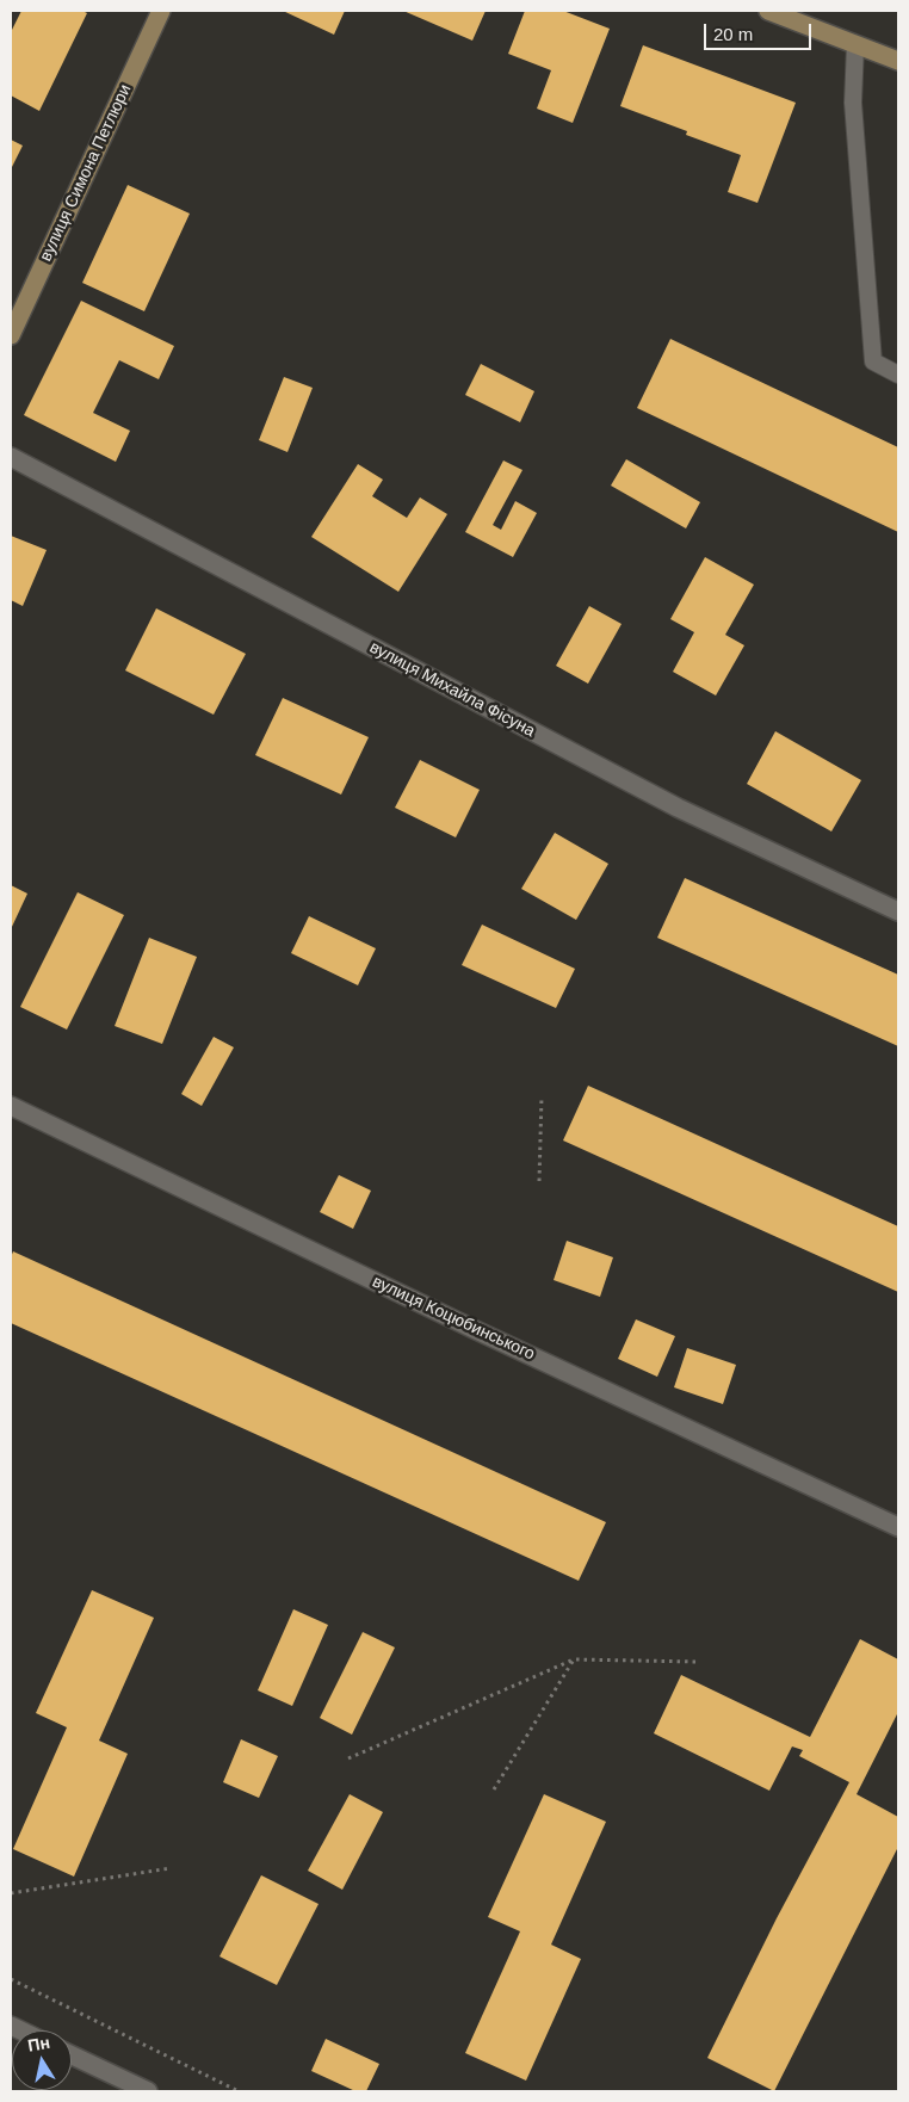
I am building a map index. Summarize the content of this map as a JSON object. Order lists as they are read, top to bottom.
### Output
{
  "streets": {
    "street": ["вулиця Симона Петлюри", "вулиця Михайла Фісуна", "вулиця Коцюбинського"]
  },
  "scale_bar": "20 m",
  "north": "top"
}
